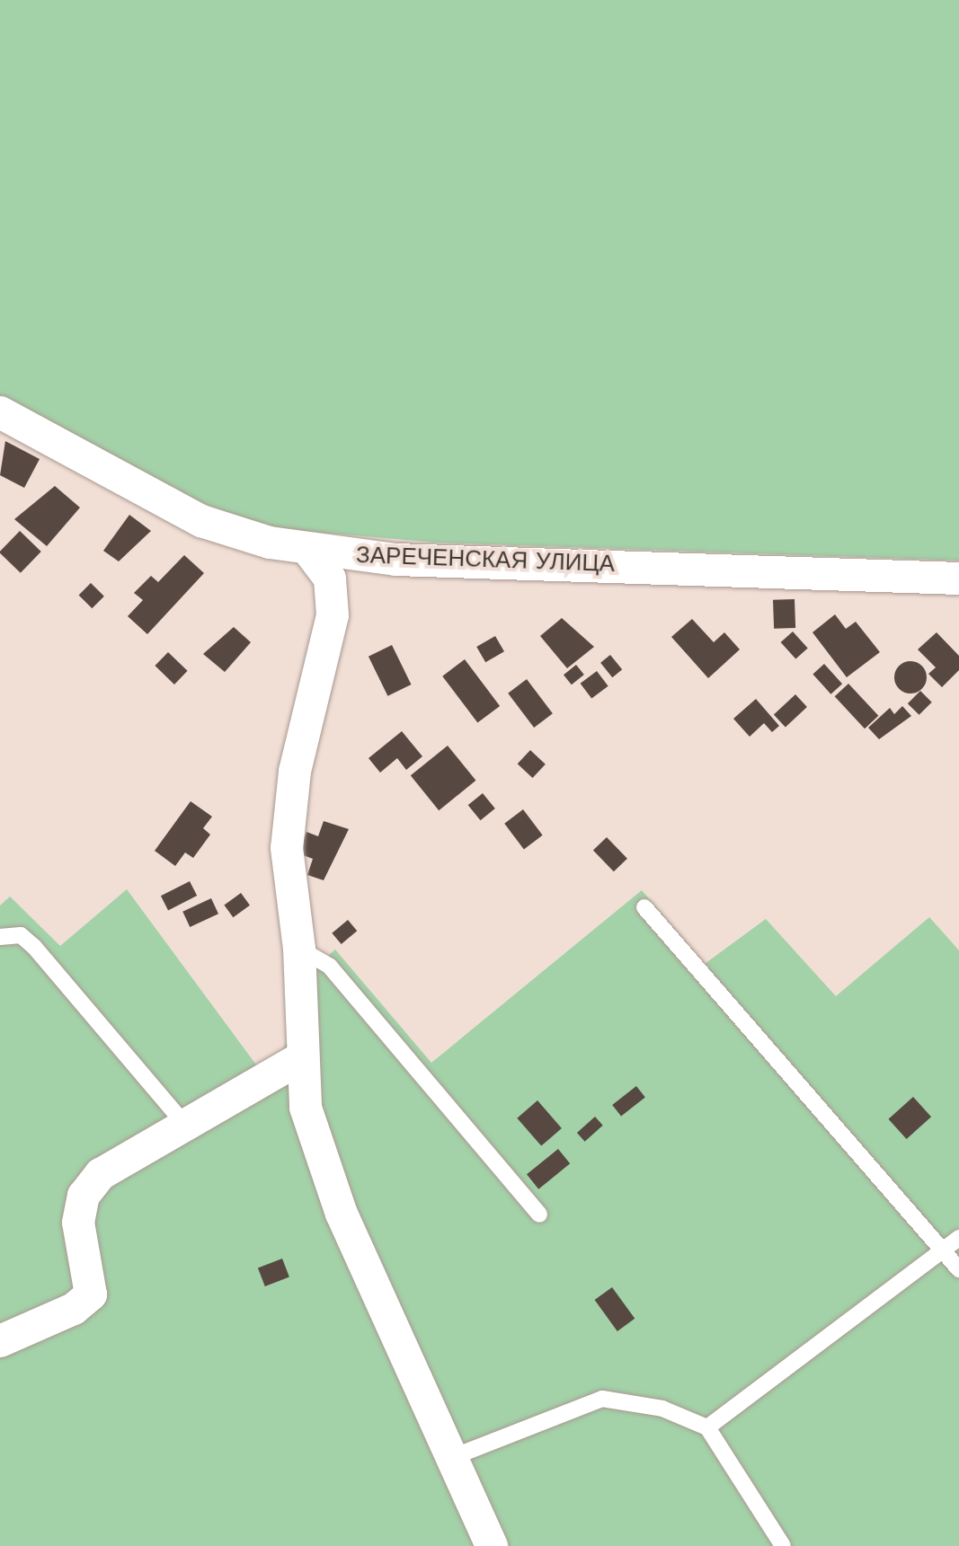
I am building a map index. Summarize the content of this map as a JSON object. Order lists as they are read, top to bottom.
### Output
{
  "streets": {
    "street": ["ЗАРЕЧЕНСКАЯ УЛИЦА"]
  }
}
